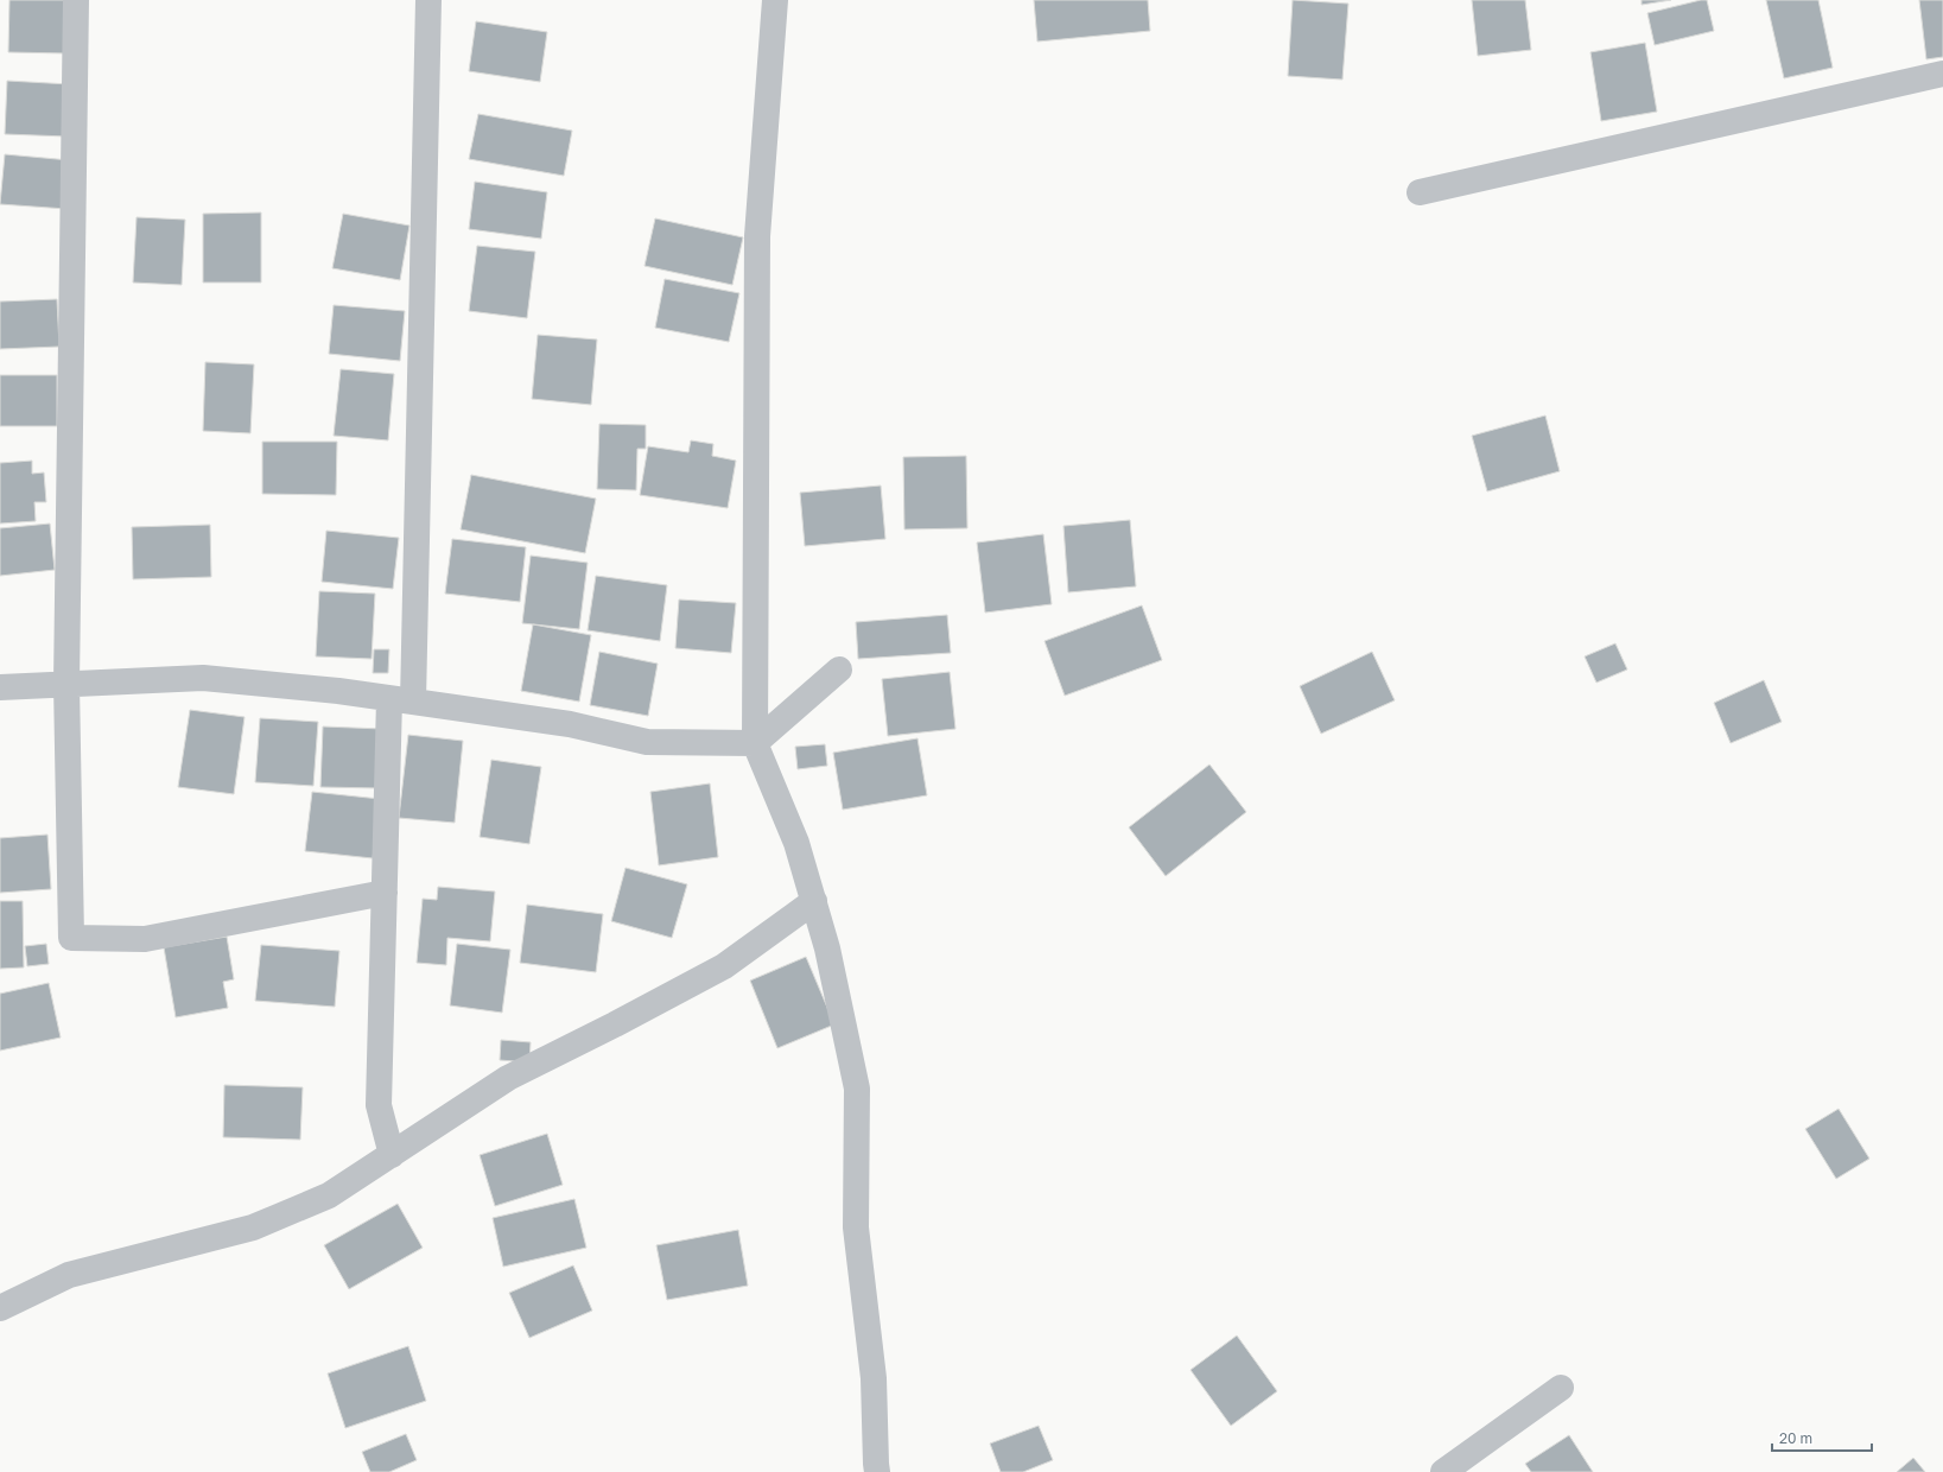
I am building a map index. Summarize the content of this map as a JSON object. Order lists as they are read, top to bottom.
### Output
{
  "scale_bar": "20 m"
}
